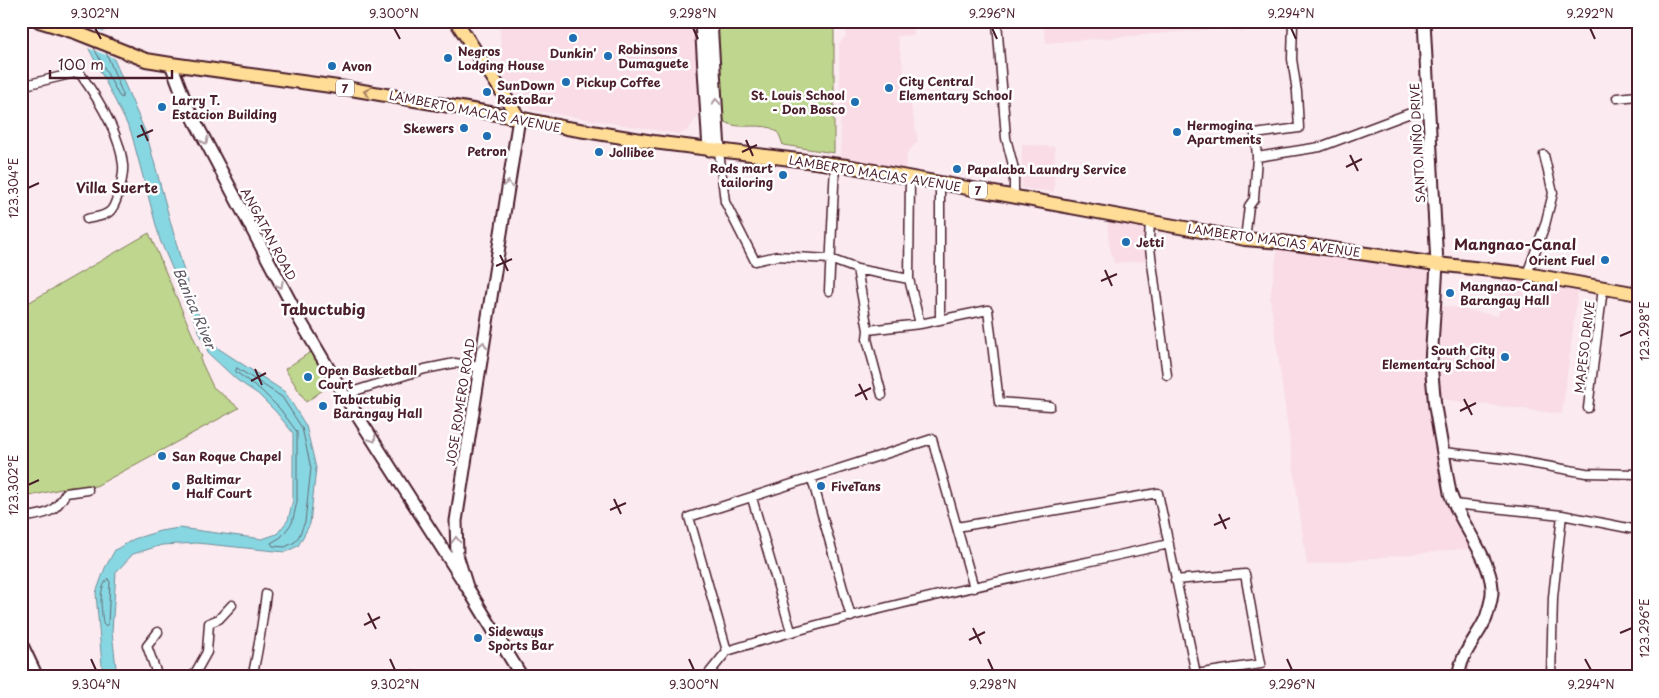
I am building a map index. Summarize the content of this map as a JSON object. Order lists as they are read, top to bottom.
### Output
{
  "streets": {
    "main road": [
      "7",
      "LAMBERTO MACIAS AVENUE",
      "SANTO NIÑO DRIVE",
      "ANGATAN ROAD",
      "JOSE ROMERO ROAD"
    ],
    "street": ["MAPESO DRIVE"]
  },
  "crossings": [
    ["7", "LAMBERTO MACIAS AVENUE"],
    ["7", "ANGATAN ROAD"],
    ["LAMBERTO MACIAS AVENUE", "SANTO NIÑO DRIVE"],
    ["LAMBERTO MACIAS AVENUE", "ANGATAN ROAD"],
    ["LAMBERTO MACIAS AVENUE", "MAPESO DRIVE"],
    ["LAMBERTO MACIAS AVENUE", "JOSE ROMERO ROAD"],
    ["ANGATAN ROAD", "JOSE ROMERO ROAD"]
  ],
  "one_way": ["ANGATAN ROAD", "JOSE ROMERO ROAD"],
  "districts": ["Villa Suerte", "Mangnao-Canal", "Tabuctubig"],
  "water": ["Banica River"],
  "places": [
    "Dunkin'",
    "Robinsons Dumaguete",
    "Negros Lodging House",
    "Avon",
    "Pickup Coffee",
    "City Central Elementary School",
    "SunDown RestoBar",
    "St. Louis School - Don Bosco",
    "Larry T. Estacion Building",
    "Skewers",
    "Hermogina Apartments",
    "Petron",
    "Jollibee",
    "Papalaba Laundry Service",
    "Rods mart tailoring",
    "Jetti",
    "Orient Fuel",
    "Mangnao-Canal Barangay Hall",
    "South City Elementary School",
    "Open Basketball Court",
    "Tabuctubig Barangay Hall",
    "San Roque Chapel",
    "Baltimar Half Court",
    "FiveTans",
    "Sideways Sports Bar"
  ],
  "scale_bar": "100 m",
  "coordinates": [
    "9.302°N",
    "9.300°N",
    "9.298°N",
    "9.296°N",
    "9.294°N",
    "9.292°N",
    "123.304°E",
    "123.298°E",
    "123.302°E",
    "123.296°E",
    "9.304°N"
  ]
}
